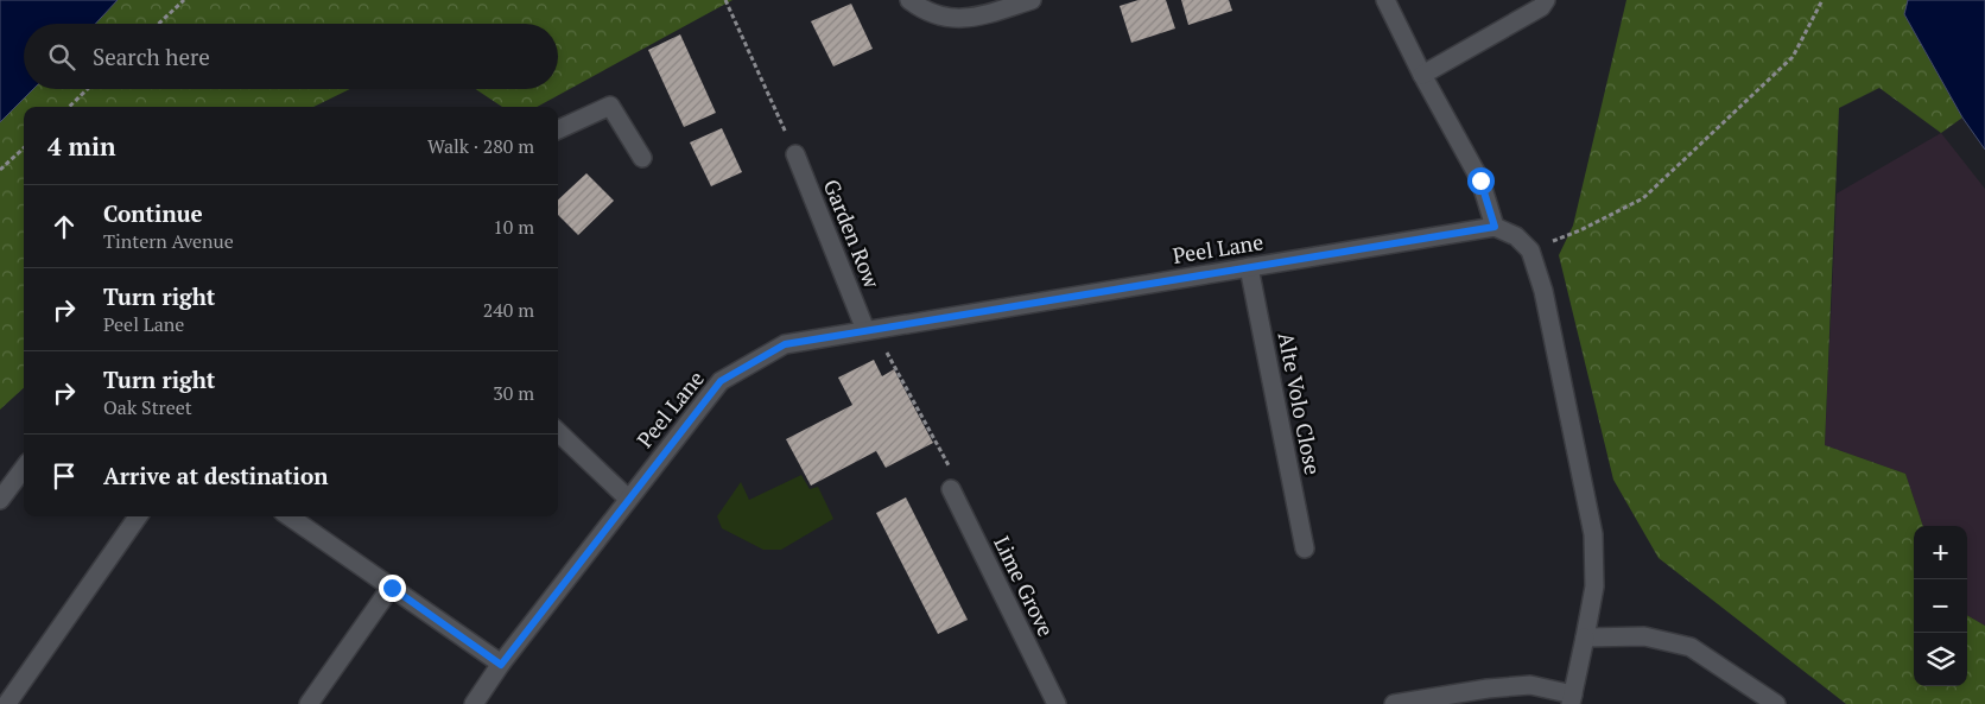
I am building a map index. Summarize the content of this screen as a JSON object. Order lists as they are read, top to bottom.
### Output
{
  "streets": {
    "street": [
      "Garden Row",
      "Peel Lane",
      "Alte Volo Close",
      "Lime Grove"
    ]
  },
  "crossings": [
    ["Garden Row", "Peel Lane"],
    ["Peel Lane", "Alte Volo Close"]
  ],
  "page": {
    "search": "Search here",
    "heading": ["4 min", "Walk · 280 m"],
    "list": [
      ["Continue", "Tintern Avenue", "10 m"],
      ["Turn right", "Peel Lane", "240 m"],
      ["Turn right", "Oak Street", "30 m"],
      "Arrive at destination"
    ],
    "map_buttons": ["+", "−"]
  }
}
